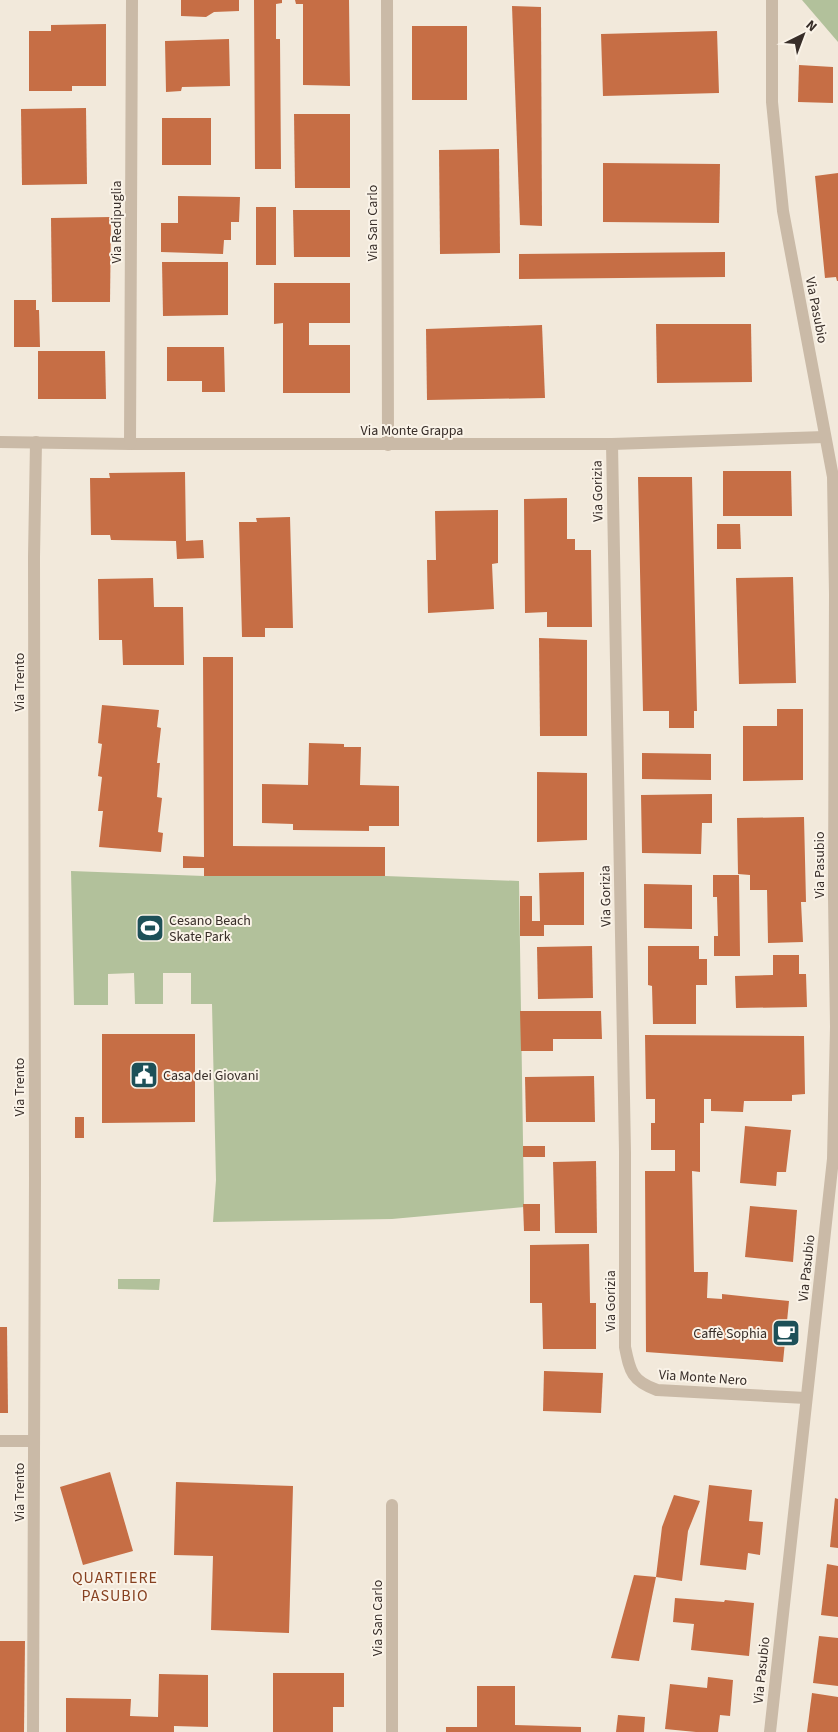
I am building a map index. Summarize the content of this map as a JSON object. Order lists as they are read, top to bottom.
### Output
{
  "streets": {
    "street": [
      "Via Redipuglia",
      "Via San Carlo",
      "Via Pasubio",
      "Via Monte Grappa",
      "Via Gorizia",
      "Via Trento",
      "Via Monte Nero"
    ]
  },
  "crossings": [
    ["Via Redipuglia", "Via Monte Grappa"],
    ["Via San Carlo", "Via Monte Grappa"],
    ["Via Pasubio", "Via Monte Grappa"],
    ["Via Pasubio", "Via Monte Nero"],
    ["Via Monte Grappa", "Via Gorizia"],
    ["Via Monte Grappa", "Via Trento"],
    ["Via Gorizia", "Via Monte Nero"]
  ],
  "districts": ["QUARTIERE PASUBIO"],
  "places": {
    "sports": ["Cesano Beach Skate Park"],
    "public building": ["Casa dei Giovani"],
    "cafe": ["Caffè Sophia"]
  },
  "north": "top right"
}
